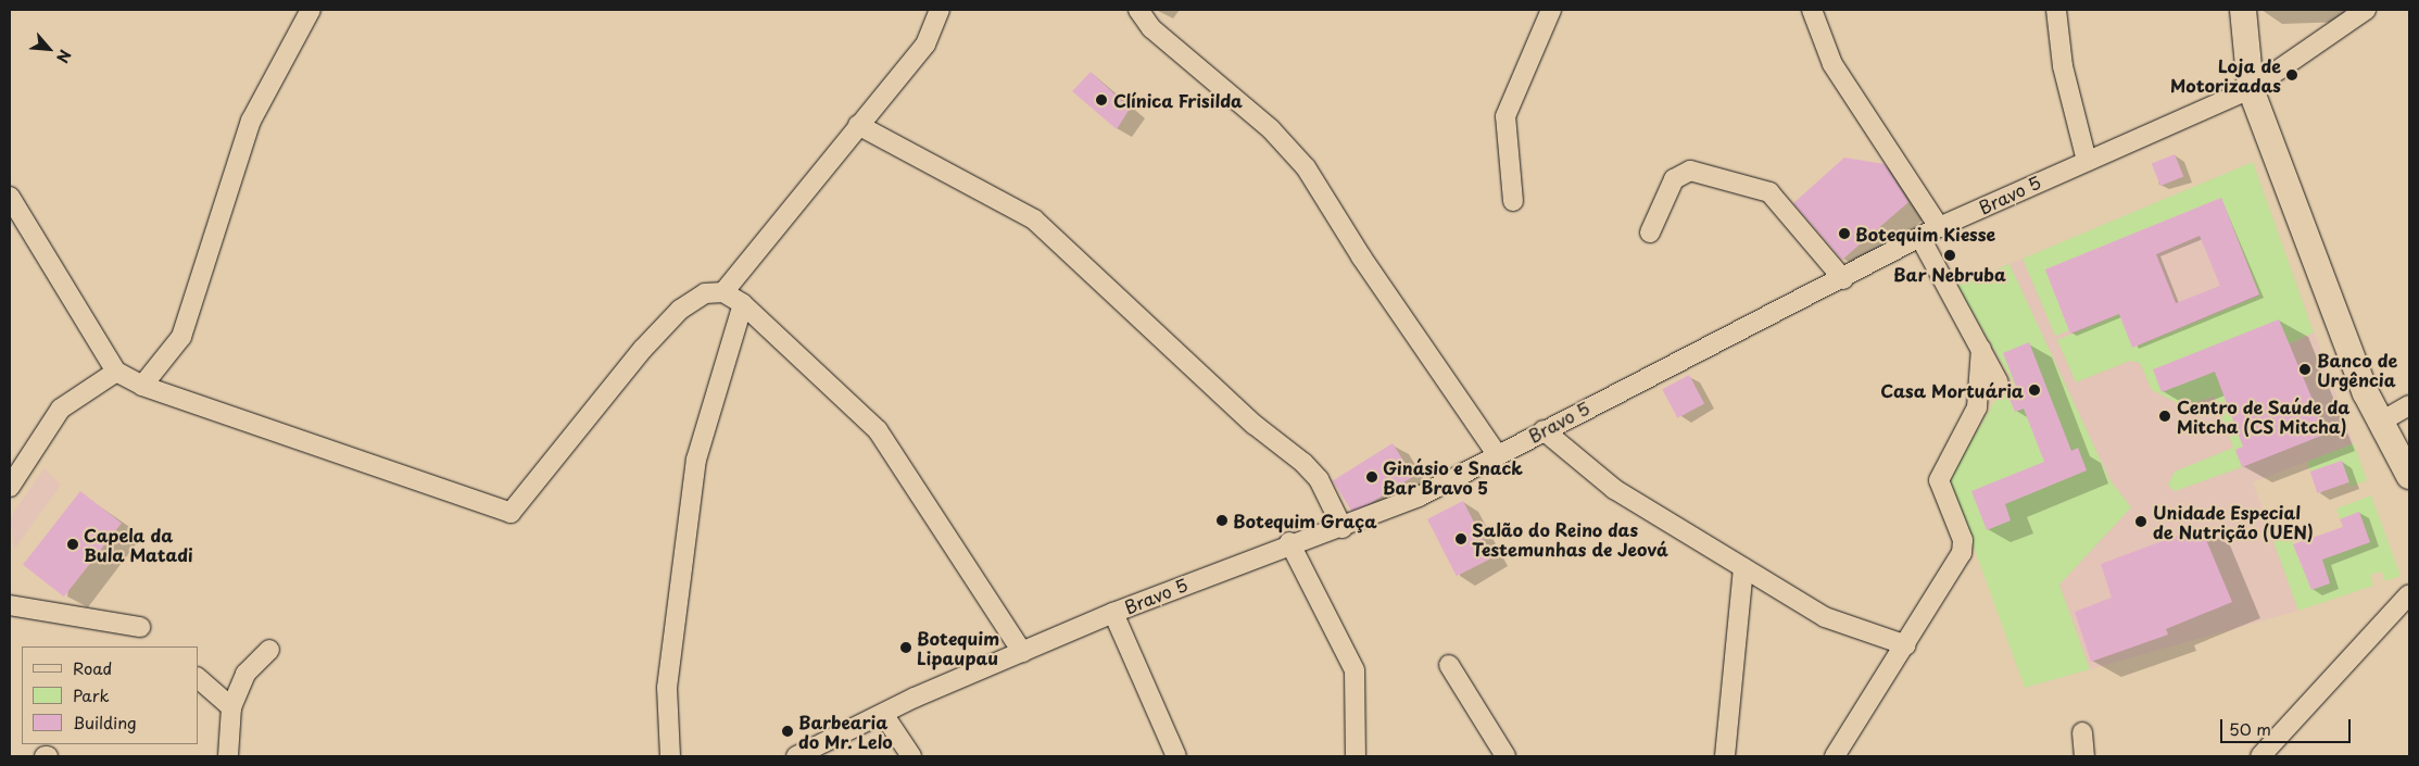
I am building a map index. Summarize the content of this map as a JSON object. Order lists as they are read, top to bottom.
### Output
{
  "streets": {
    "street": ["Bravo 5"]
  },
  "places": [
    "Loja de Motorizadas",
    "Clínica Frisilda",
    "Botequim Kiesse",
    "Bar Nebruba",
    "Banco de Urgência",
    "Casa Mortuária",
    "Centro de Saúde da Mitcha (CS Mitcha)",
    "Ginásio e Snack Bar Bravo 5",
    "Botequim Graça",
    "Unidade Especial de Nutrição (UEN)",
    "Salão do Reino das Testemunhas de Jeová",
    "Capela da Bula Matadi",
    "Botequim Lipaupau",
    "Barbearia do Mr. Lelo"
  ],
  "legend": ["Road", "Park", "Building"],
  "scale_bar": "50 m",
  "north": "bottom right"
}
